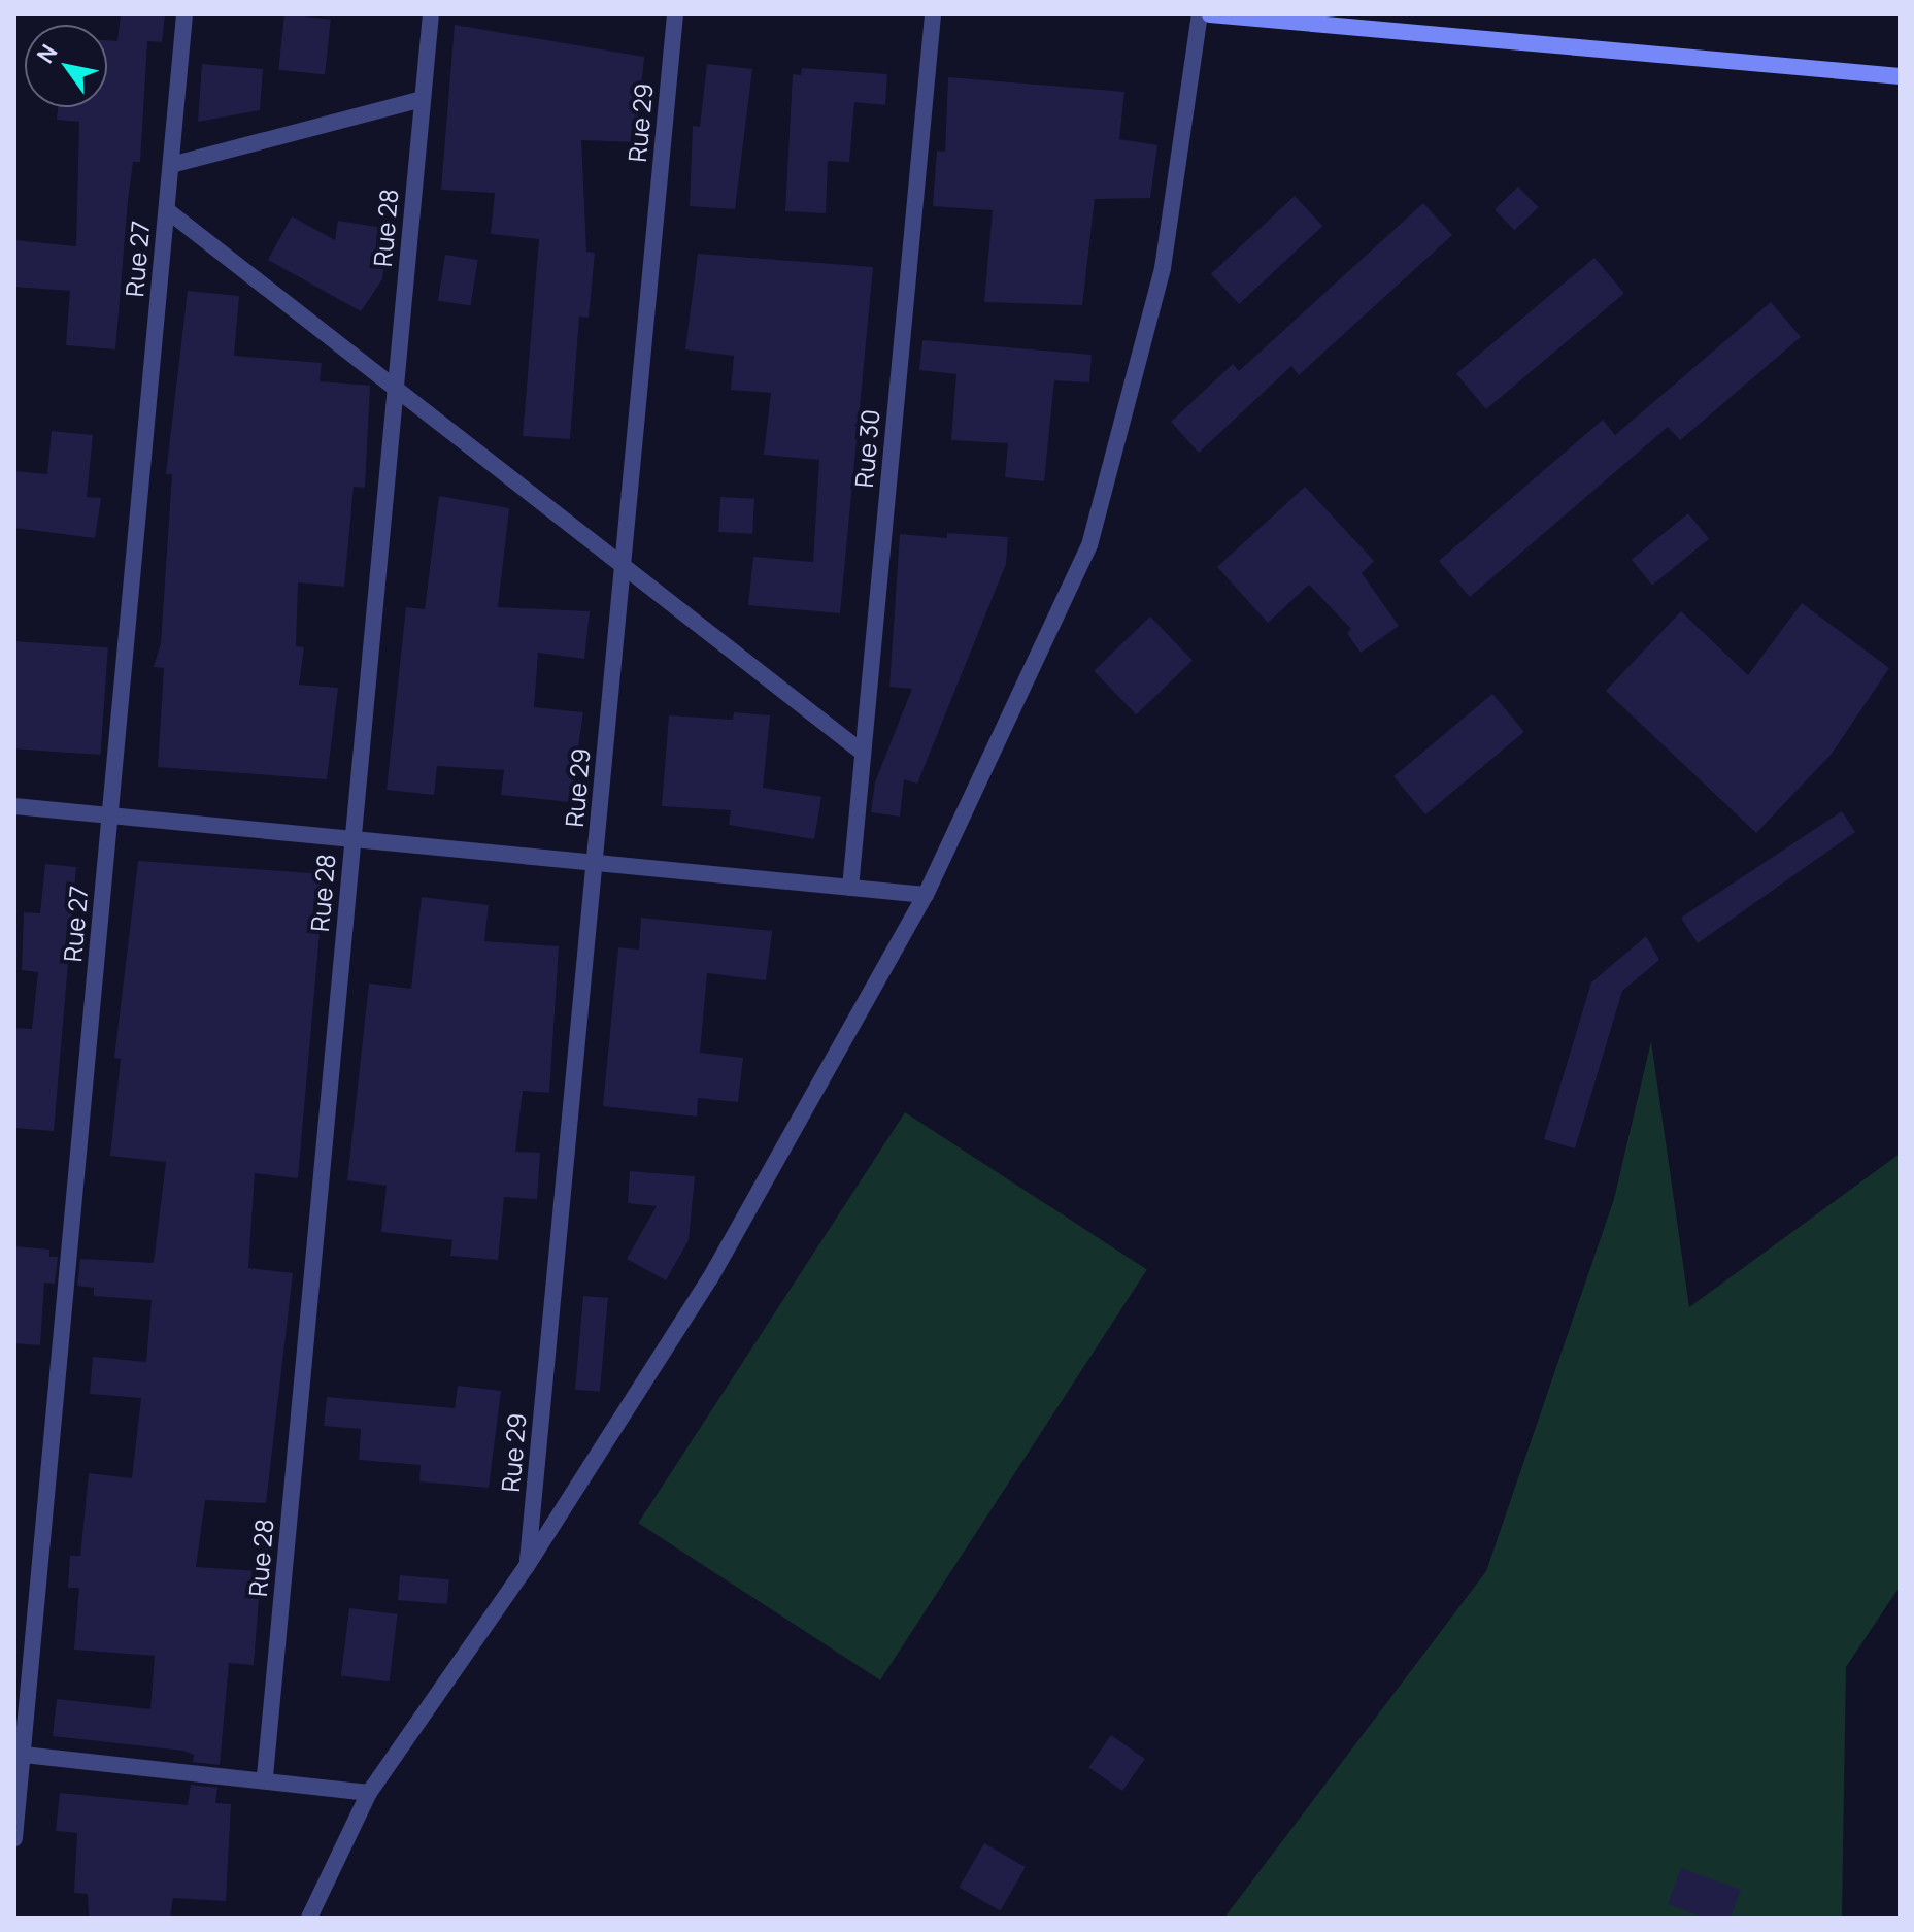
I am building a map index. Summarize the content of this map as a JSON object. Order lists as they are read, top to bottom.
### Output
{
  "streets": {
    "street": [
      "Rue 29",
      "Rue 28",
      "Rue 27",
      "Rue 30"
    ]
  },
  "north": "top left"
}
